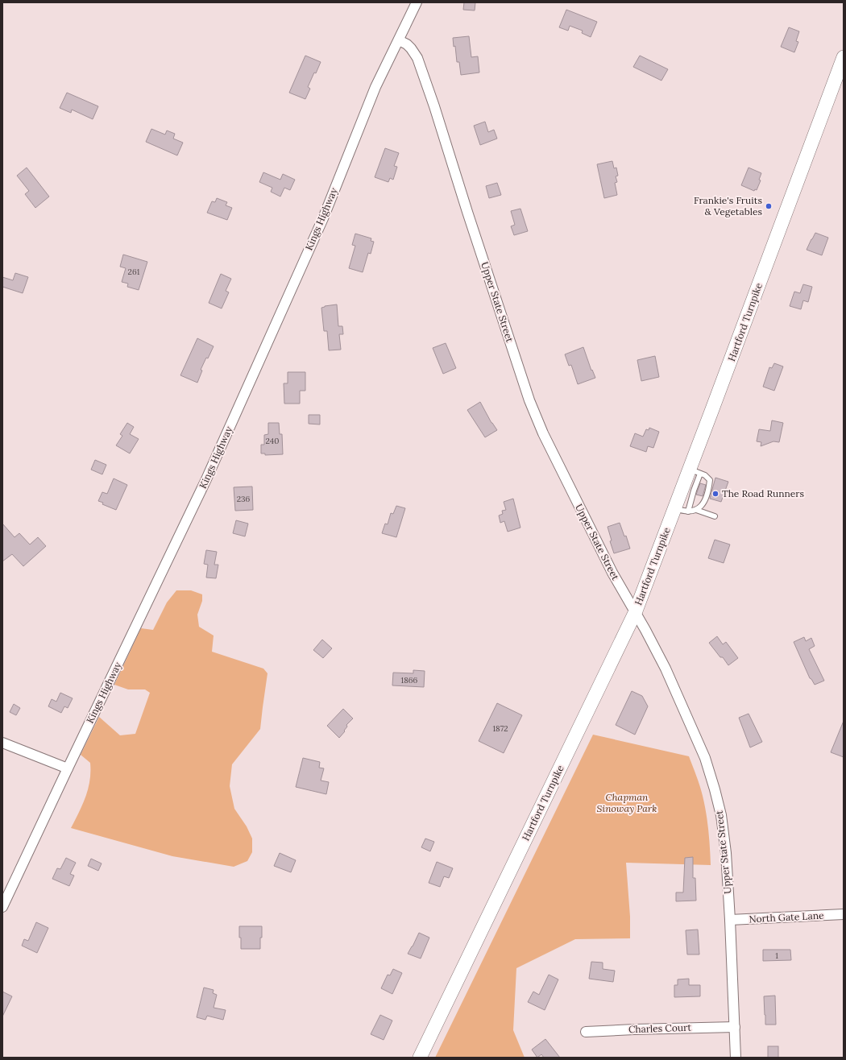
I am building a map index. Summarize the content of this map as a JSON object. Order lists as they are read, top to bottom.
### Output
{
  "streets": {
    "main road": ["Hartford Turnpike"],
    "street": [
      "Kings Highway",
      "Upper State Street",
      "North Gate Lane",
      "Charles Court"
    ]
  },
  "crossings": [
    ["Kings Highway", "Upper State Street"],
    ["Upper State Street", "Hartford Turnpike"],
    ["Upper State Street", "North Gate Lane"],
    ["Upper State Street", "Charles Court"]
  ],
  "parks": ["Chapman Sinoway Park"],
  "places": ["Frankie's Fruits & Vegetables", "The Road Runners"],
  "house_numbers": [
    "261",
    "240",
    "236",
    "1866",
    "1872",
    "1"
  ]
}
